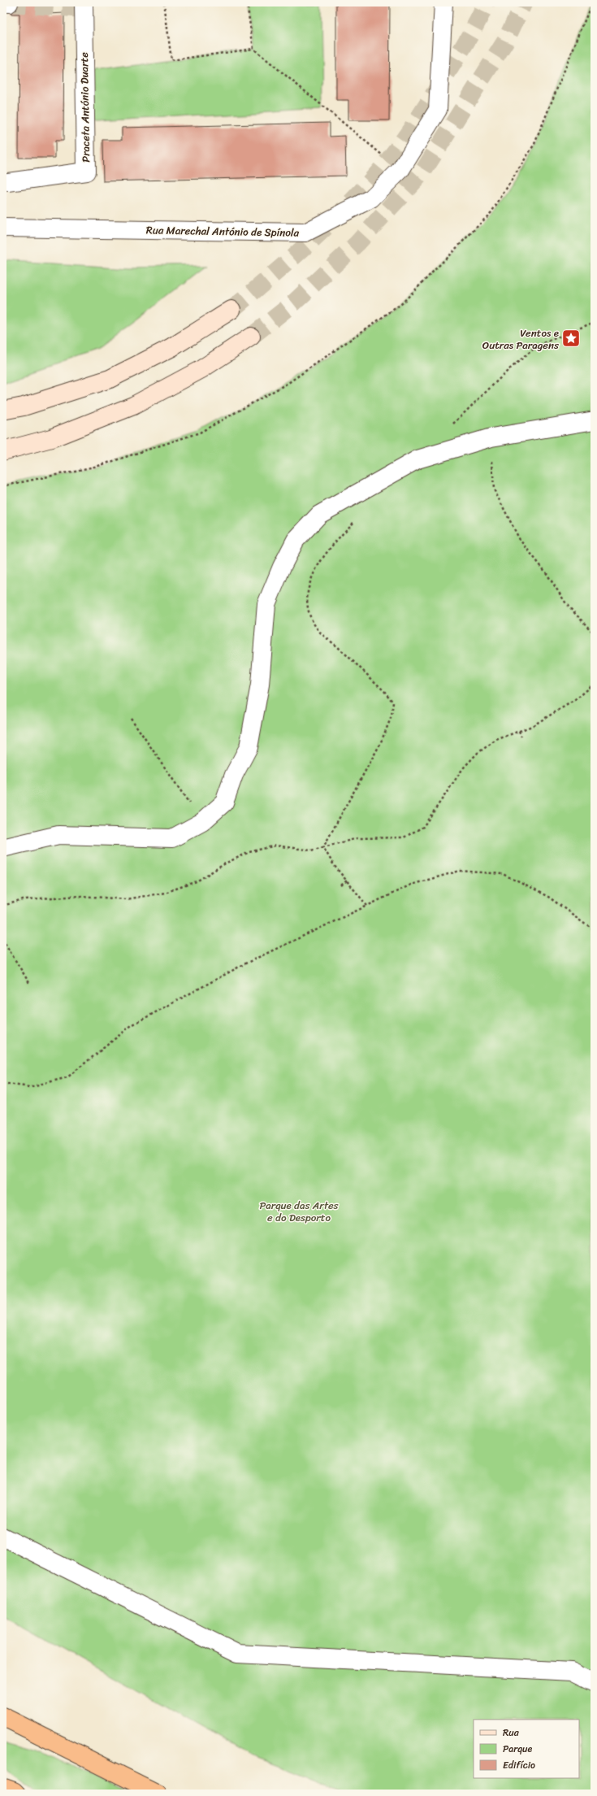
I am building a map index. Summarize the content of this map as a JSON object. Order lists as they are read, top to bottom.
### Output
{
  "streets": {
    "street": ["Praceta António Duarte", "Rua Marechal António de Spínola"]
  },
  "parks": ["Parque das Artes e do Desporto"],
  "places": {
    "place": ["Ventos e Outras Paragens"]
  },
  "legend": ["Rua", "Parque", "Edifício"]
}
